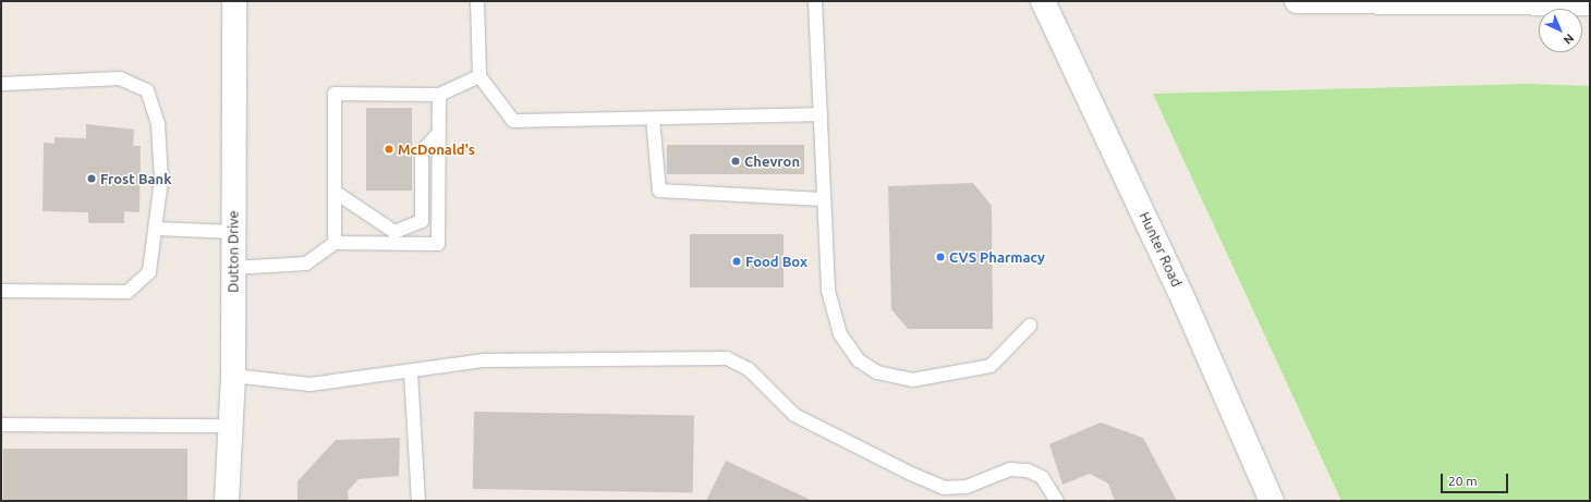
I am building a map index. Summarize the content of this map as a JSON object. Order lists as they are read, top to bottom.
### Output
{
  "streets": {
    "main road": ["Hunter Road", "Dutton Drive"]
  },
  "places": [
    "McDonald's",
    "Chevron",
    "Frost Bank",
    "CVS Pharmacy",
    "Food Box"
  ],
  "scale_bar": "20 m",
  "north": "bottom right"
}
